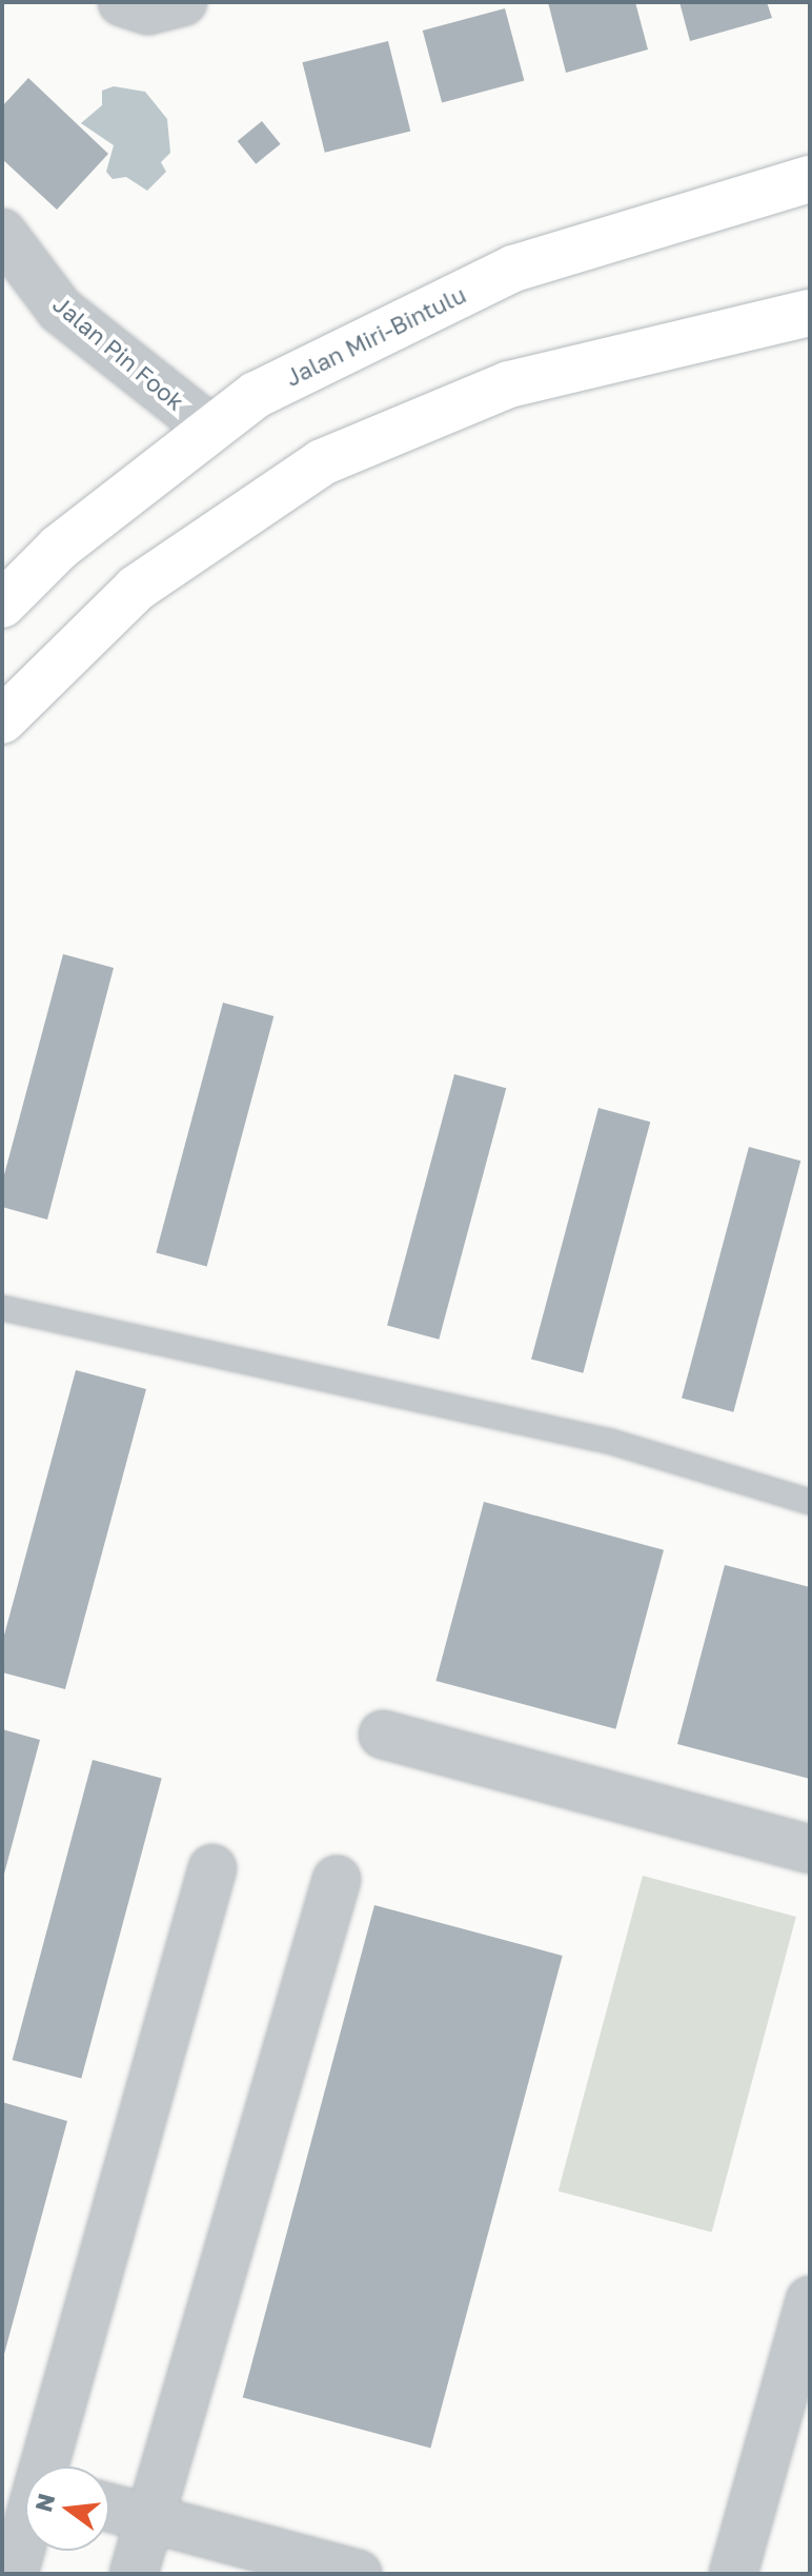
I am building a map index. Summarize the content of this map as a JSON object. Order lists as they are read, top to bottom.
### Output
{
  "streets": {
    "highway": ["Jalan Miri-Bintulu"],
    "street": ["Jalan Pin Fook"]
  },
  "crossings": [
    ["Jalan Miri-Bintulu", "Jalan Pin Fook"]
  ],
  "north": "left"
}
